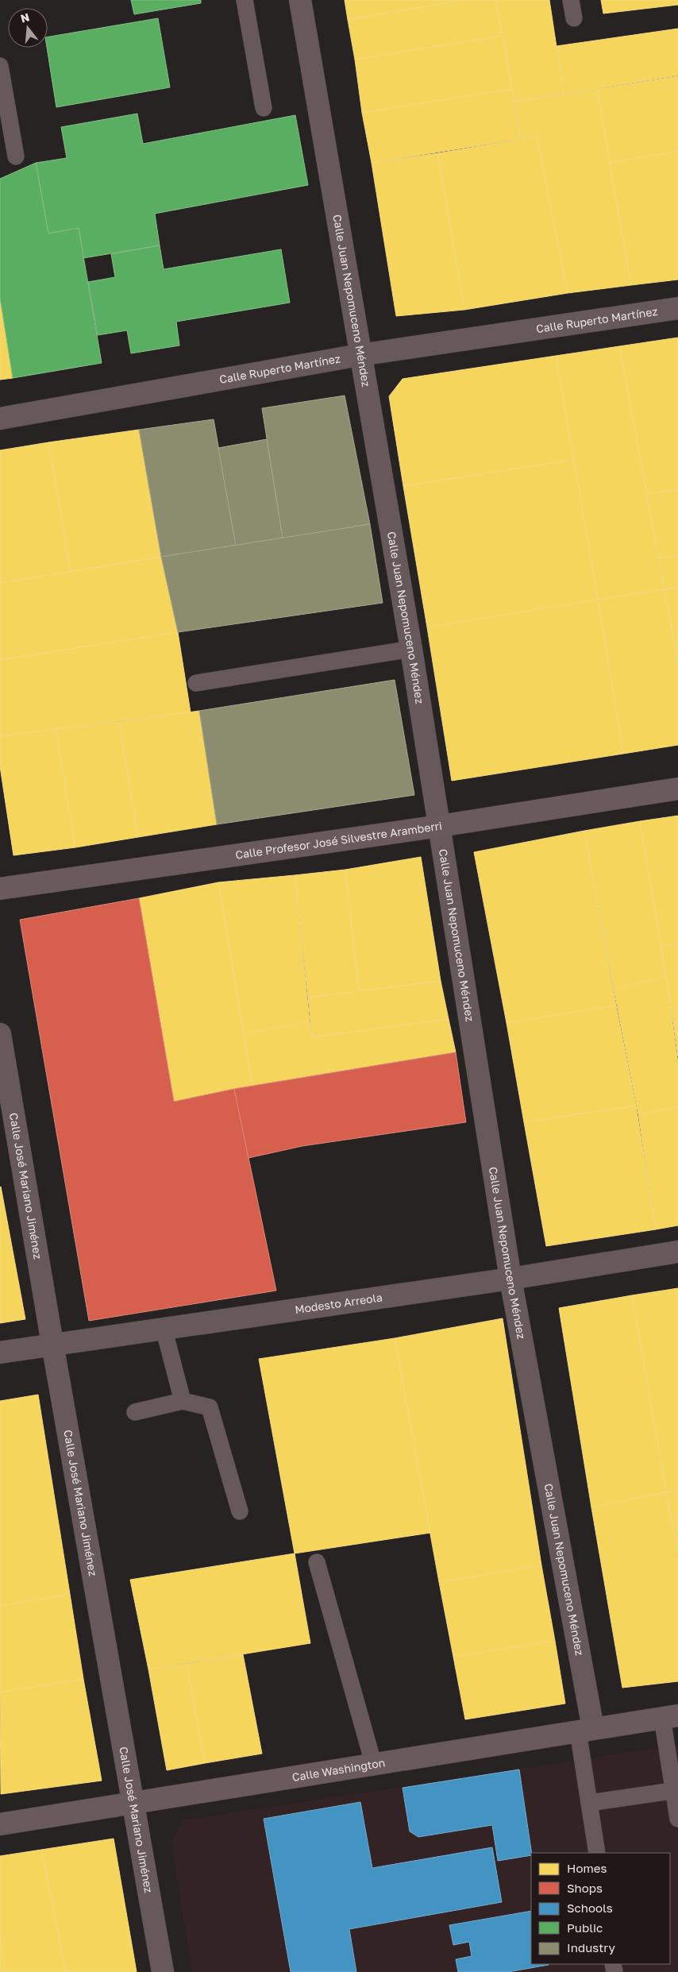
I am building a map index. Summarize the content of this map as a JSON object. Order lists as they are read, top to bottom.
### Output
{
  "streets": {
    "main road": ["Calle Profesor José Silvestre Aramberri", "Calle Washington"],
    "street": [
      "Calle Juan Nepomuceno Méndez",
      "Calle Ruperto Martínez",
      "Calle José Mariano Jiménez",
      "Modesto Arreola"
    ]
  },
  "crossings": [
    ["Calle Juan Nepomuceno Méndez", "Calle Ruperto Martínez"],
    ["Calle Juan Nepomuceno Méndez", "Calle Profesor José Silvestre Aramberri"],
    ["Calle Juan Nepomuceno Méndez", "Modesto Arreola"],
    ["Calle Juan Nepomuceno Méndez", "Calle Washington"],
    ["Calle José Mariano Jiménez", "Modesto Arreola"],
    ["Calle José Mariano Jiménez", "Calle Washington"]
  ],
  "legend": [
    "Homes",
    "Shops",
    "Schools",
    "Public",
    "Industry"
  ],
  "north": "top"
}
